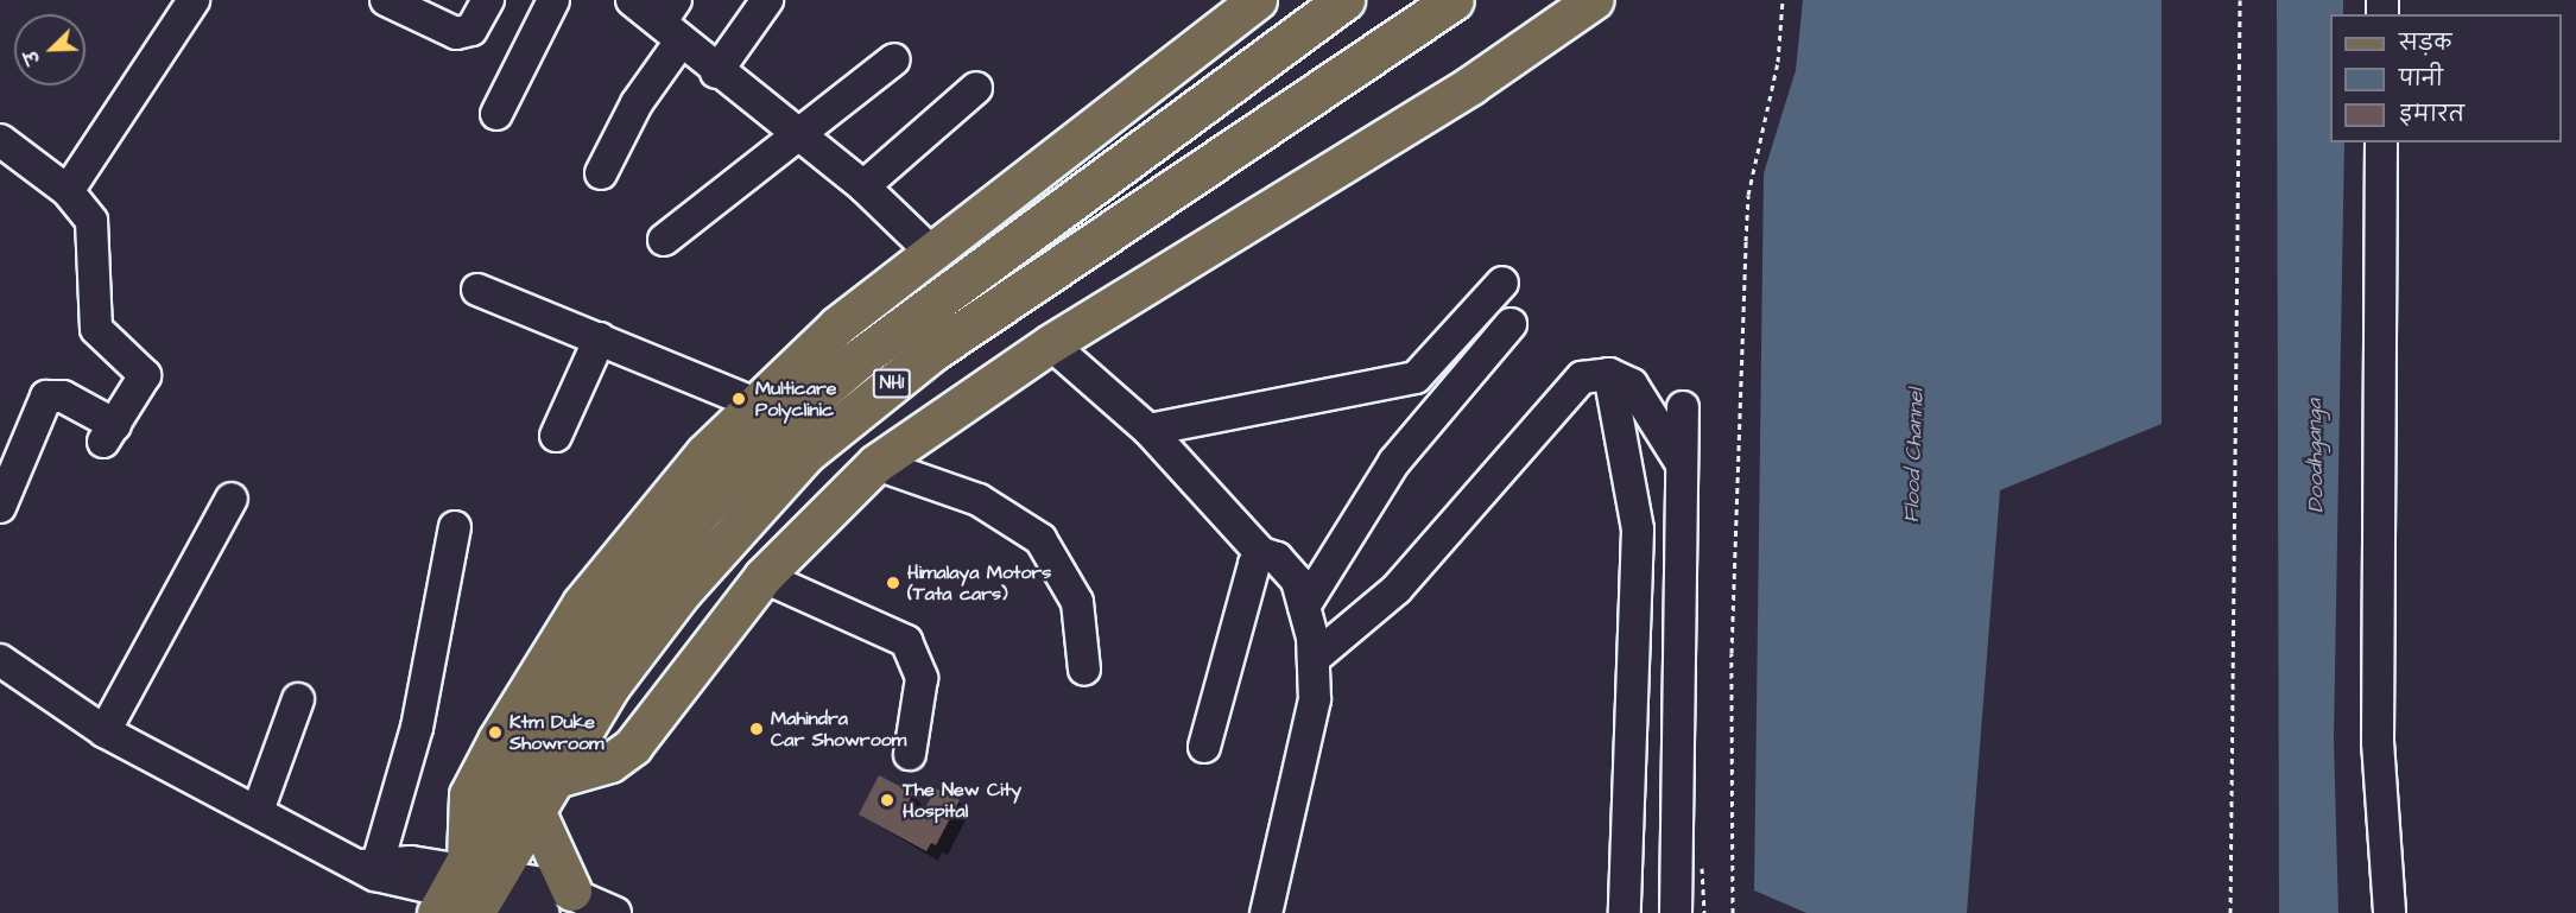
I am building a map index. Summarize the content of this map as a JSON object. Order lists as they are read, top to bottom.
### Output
{
  "streets": {
    "highway": ["NH1"]
  },
  "water": ["Flood Channel", "Doodhganga"],
  "places": [
    "Multicare Polyclinic",
    "Himalaya Motors (Tata cars)",
    "Mahindra Car Showroom",
    "Ktm Duke Showroom",
    "The New City Hospital"
  ],
  "legend": ["सड़क", "पानी", "इमारत"],
  "north": "bottom left"
}
